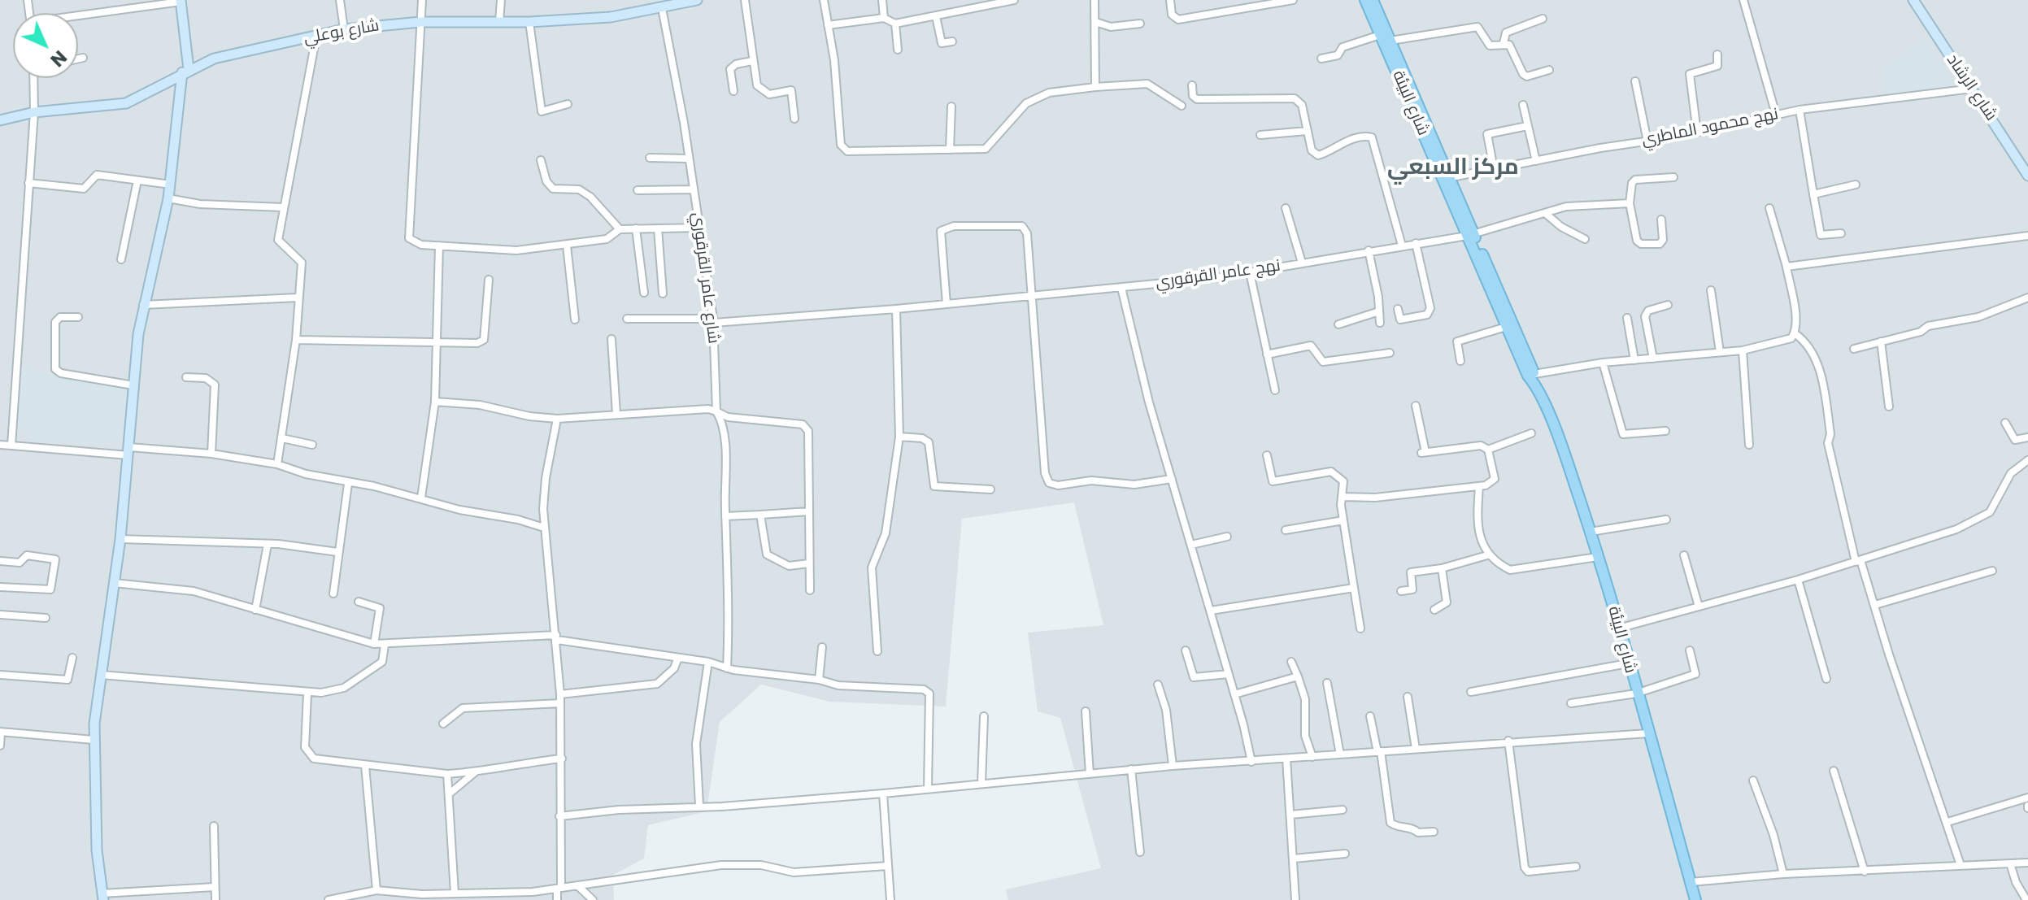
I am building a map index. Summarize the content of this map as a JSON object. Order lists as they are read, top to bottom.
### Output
{
  "streets": {
    "main road": ["شارع البيئة"],
    "street": [
      "شارع بوعلي",
      "شارع الرشاد",
      "نهج محمود الماطري",
      "نهج عامر القرقوري",
      "شارع عامر القرقوري"
    ]
  },
  "crossings": [
    ["شارع بوعلي", "شارع عامر القرقوري"],
    ["شارع الرشاد", "نهج محمود الماطري"],
    ["شارع البيئة", "نهج محمود الماطري"],
    ["شارع البيئة", "نهج عامر القرقوري"],
    ["نهج عامر القرقوري", "شارع عامر القرقوري"]
  ],
  "districts": ["مركز السبعي"],
  "north": "bottom right"
}
